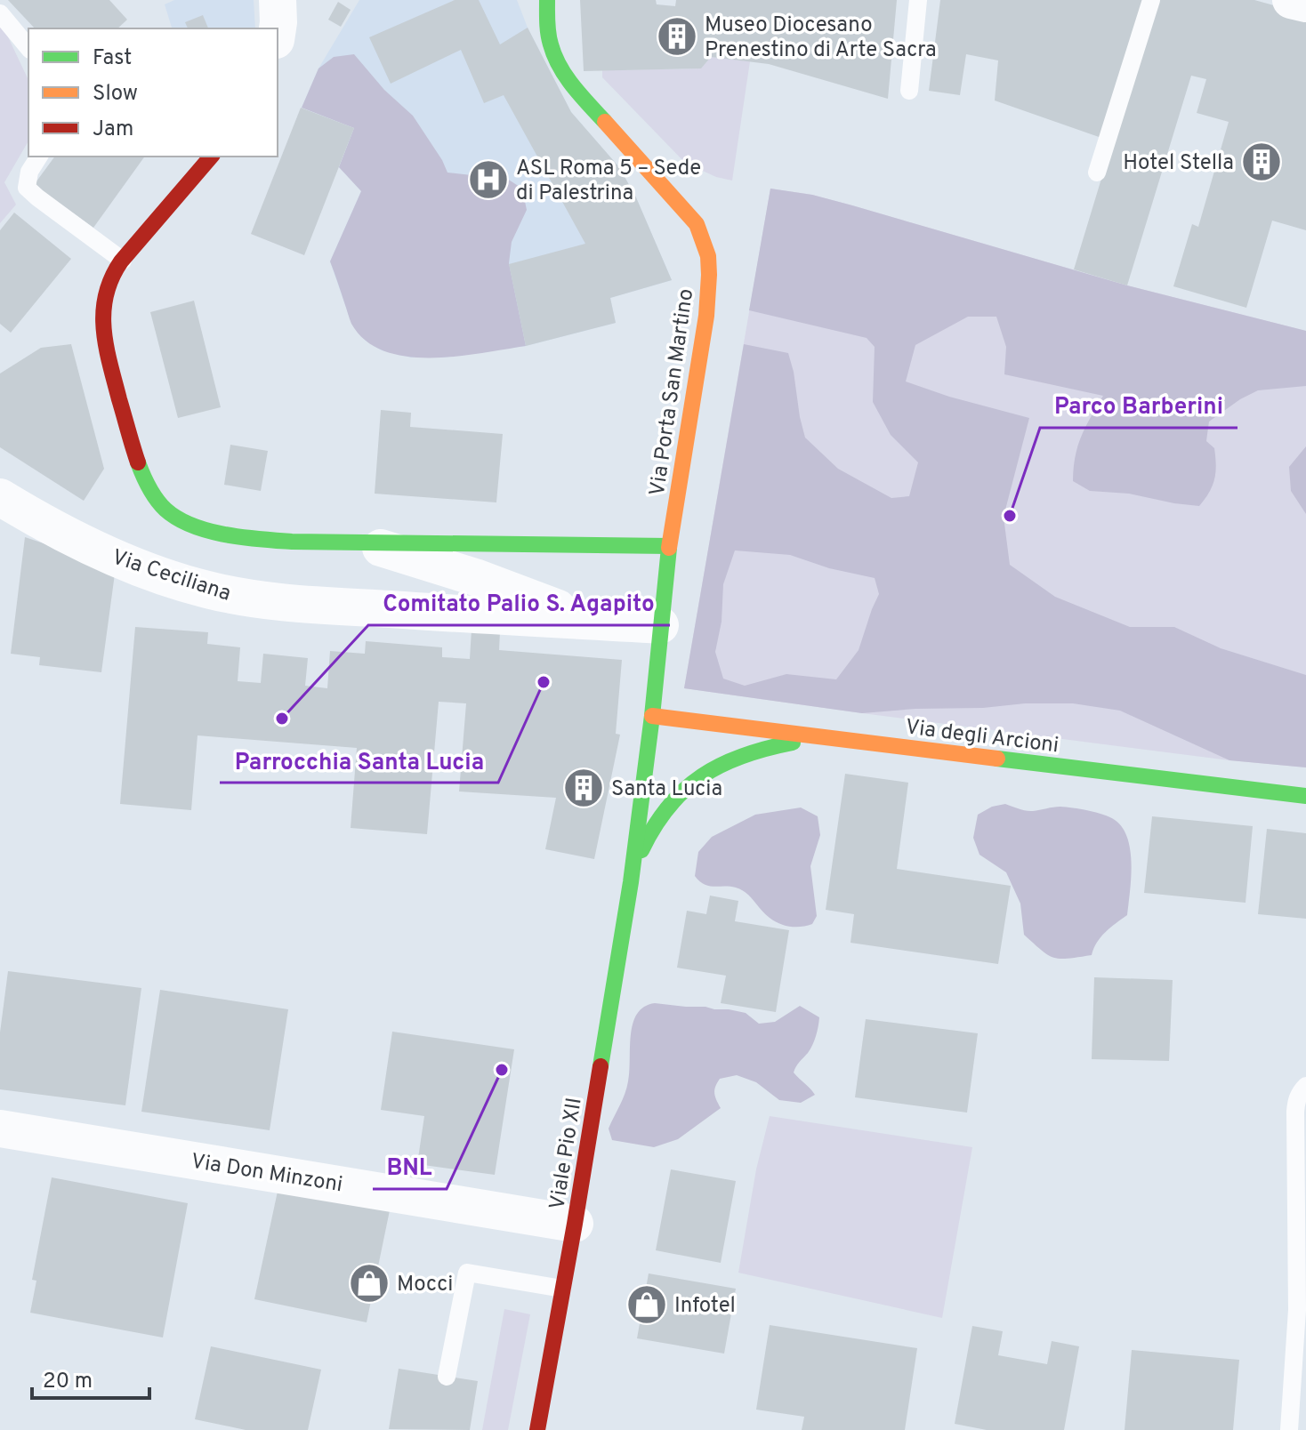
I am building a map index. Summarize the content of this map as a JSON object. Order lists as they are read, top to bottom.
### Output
{
  "streets": {
    "street": [
      "Via Porta San Martino",
      "Via Ceciliana",
      "Via degli Arcioni",
      "Viale Pio XII",
      "Via Don Minzoni"
    ]
  },
  "crossings": [
    ["Via Porta San Martino", "Via Ceciliana"],
    ["Via Porta San Martino", "Viale Pio XII"],
    ["Via Ceciliana", "Viale Pio XII"],
    ["Via degli Arcioni", "Viale Pio XII"],
    ["Viale Pio XII", "Via Don Minzoni"]
  ],
  "places": {
    "building": ["Museo Diocesano Prenestino di Arte Sacra", "Hotel Stella", "Santa Lucia"],
    "hospital": ["ASL Roma 5 – Sede di Palestrina"],
    "other": [
      "Parco Barberini",
      "Parrocchia Santa Lucia",
      "Comitato Palio S. Agapito",
      "BNL"
    ],
    "shop": ["Mocci", "Infotel"]
  },
  "legend": ["Fast", "Slow", "Jam"],
  "scale_bar": "20 m"
}
